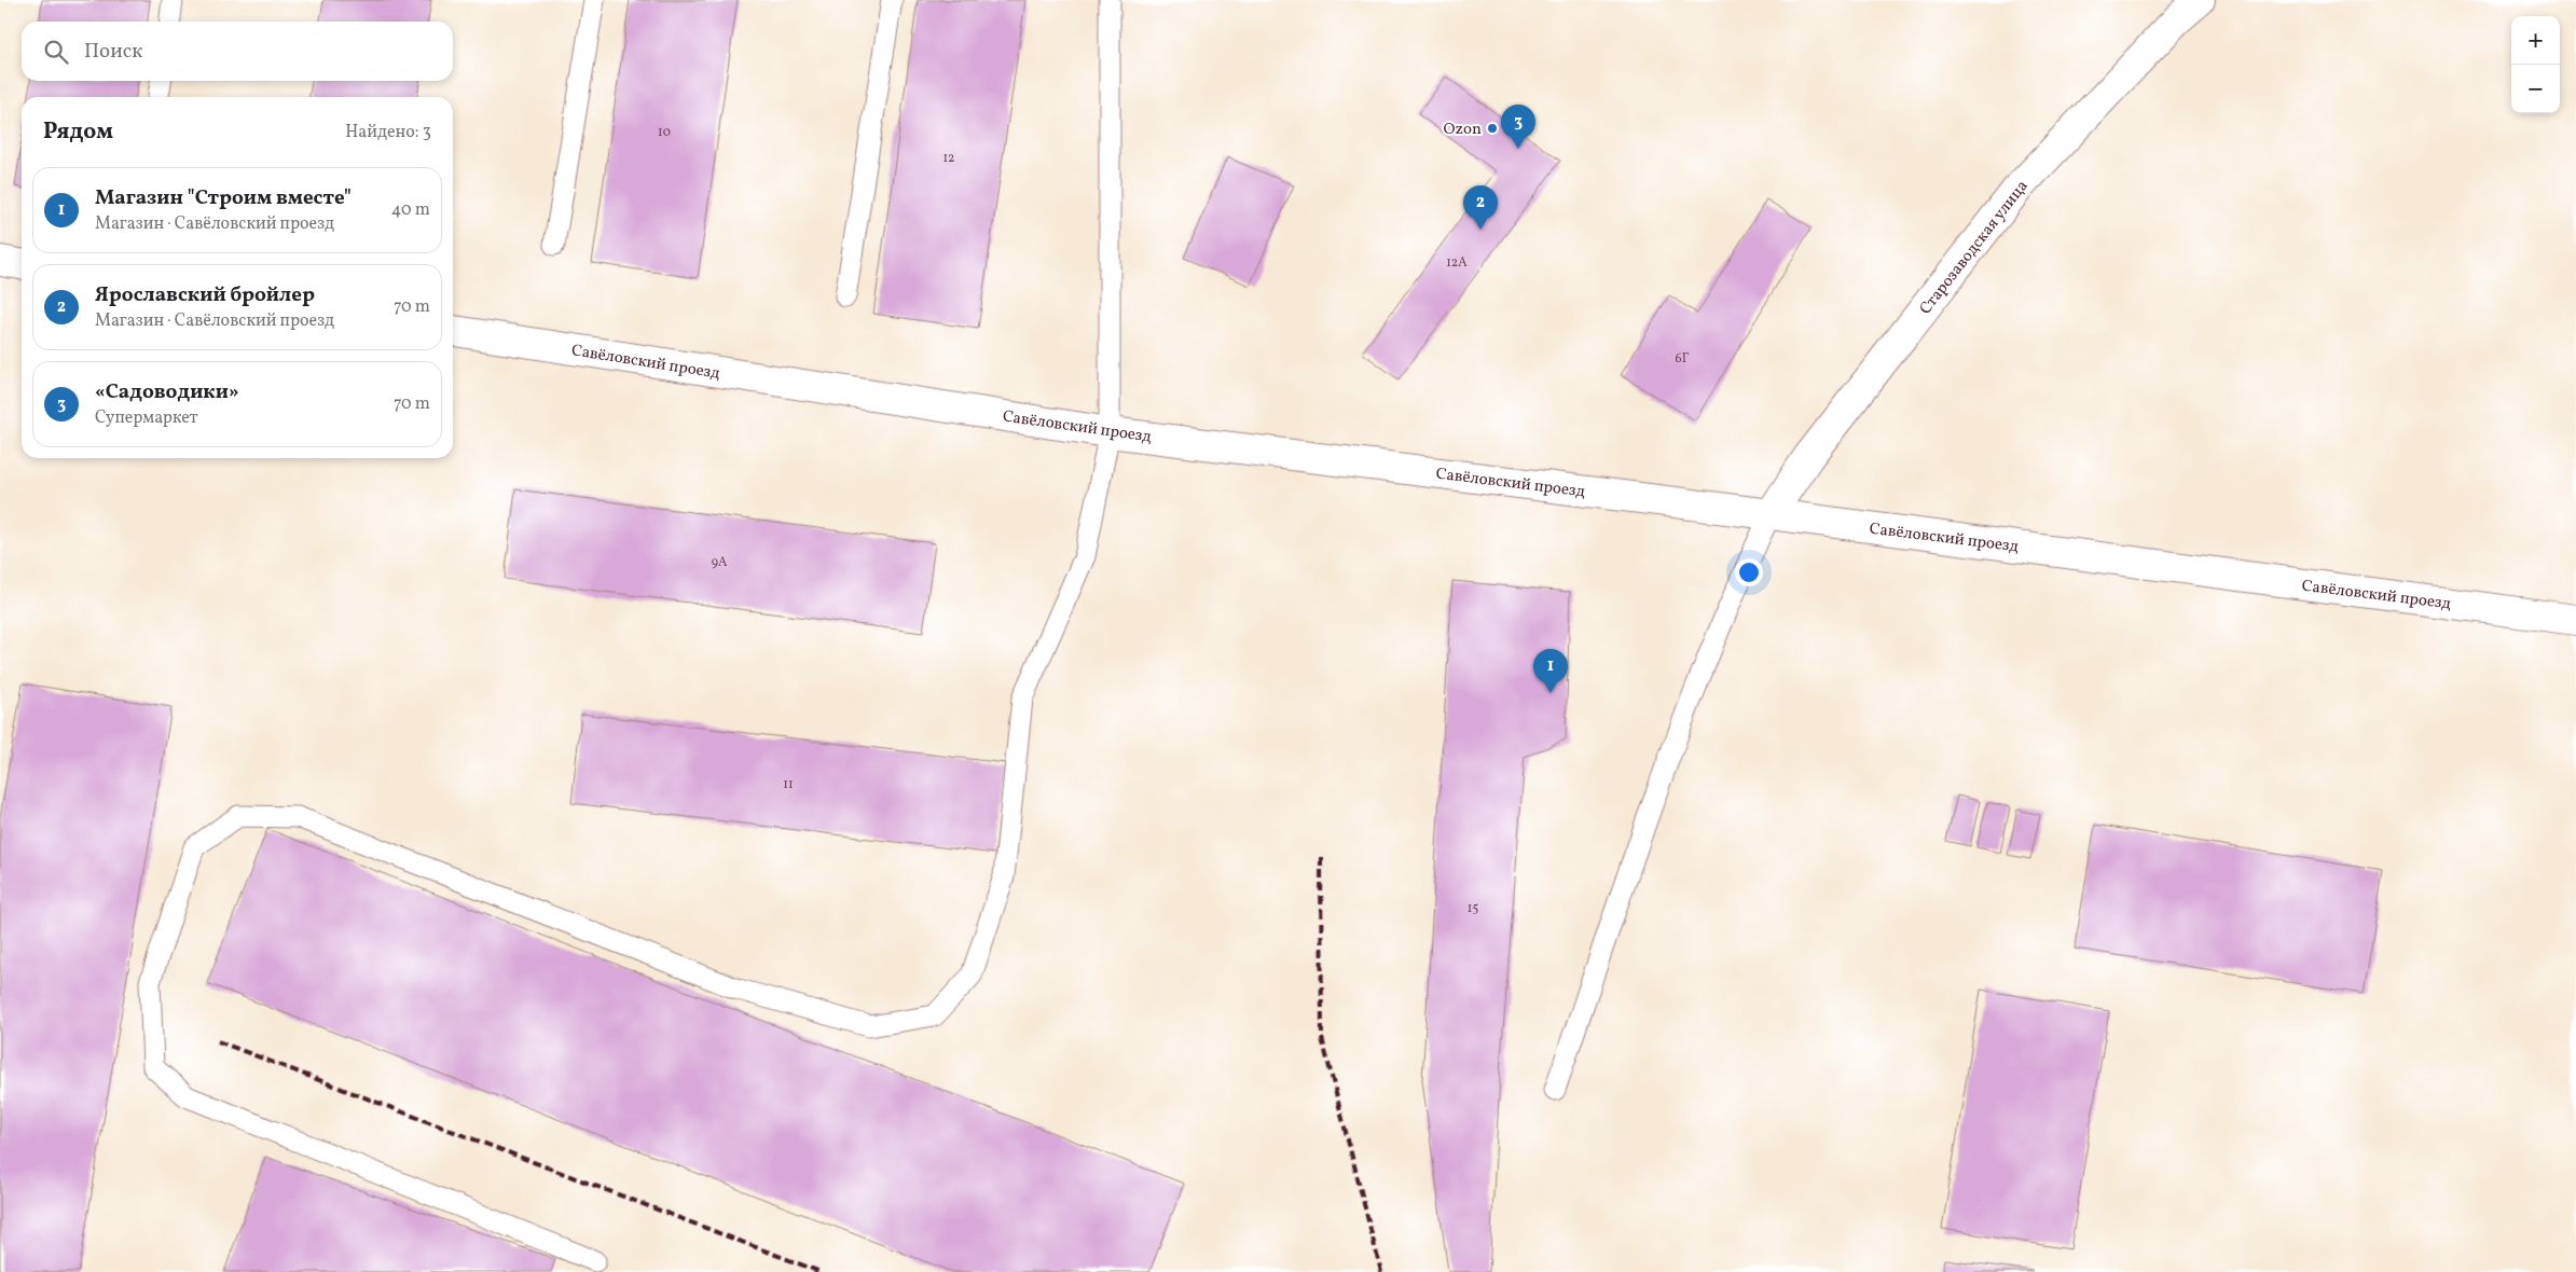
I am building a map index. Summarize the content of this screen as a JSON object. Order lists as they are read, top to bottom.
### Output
{
  "streets": {
    "main road": ["Старозаводская улица", "Савёловский проезд"]
  },
  "crossings": [
    ["Старозаводская улица", "Савёловский проезд"]
  ],
  "places": ["Ozon"],
  "house_numbers": [
    "10",
    "12",
    "12А",
    "6Г",
    "9А",
    "11",
    "15"
  ],
  "page": {
    "map_buttons": ["+", "−"],
    "search": "Поиск",
    "heading": ["Рядом", "Найдено: 3"],
    "pins": ["3", "2", "1"],
    "list": [
      {
        "mark": "1",
        "name": "Магазин \"Строим вместе\"",
        "note": "Магазин · Савёловский проезд",
        "value": "40 m"
      },
      {
        "mark": "2",
        "name": "Ярославский бройлер",
        "note": "Магазин · Савёловский проезд",
        "value": "70 m"
      },
      {
        "mark": "3",
        "name": "«Садоводики»",
        "note": "Супермаркет",
        "value": "70 m"
      }
    ]
  }
}
